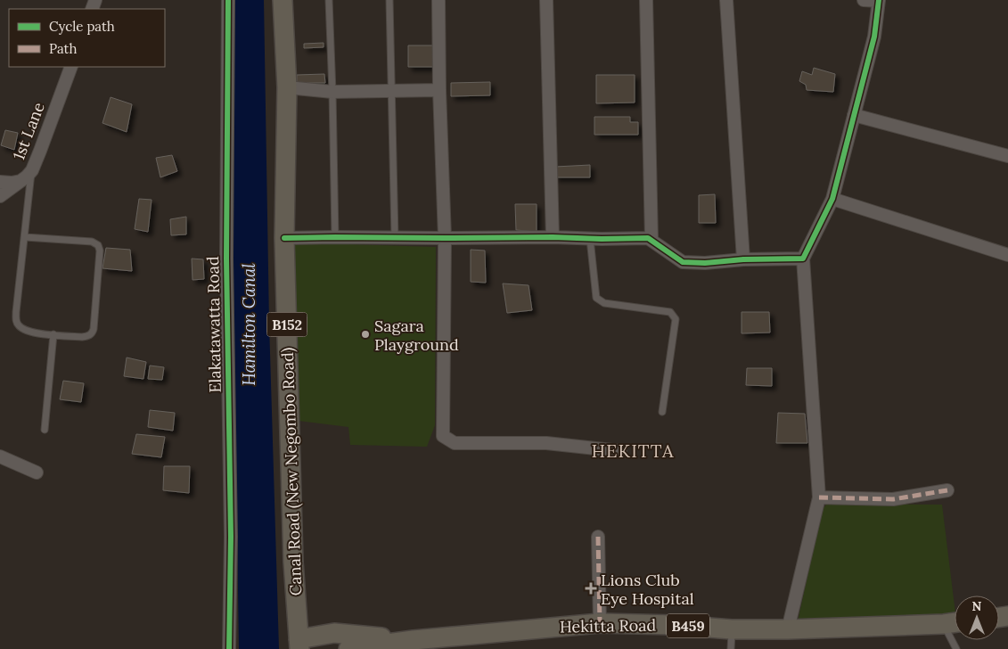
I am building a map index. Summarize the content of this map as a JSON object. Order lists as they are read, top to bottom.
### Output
{
  "streets": {
    "main road": [
      "B152",
      "Canal Road (New Negombo Road)",
      "Hekitta Road",
      "B459"
    ],
    "street": ["1st Lane", "Elakatawatta Road"]
  },
  "crossings": [
    ["Canal Road (New Negombo Road)", "Hekitta Road"]
  ],
  "districts": ["HEKITTA"],
  "water": ["Hamilton Canal"],
  "places": {
    "other": ["Sagara Playground"],
    "health": ["Lions Club Eye Hospital"]
  },
  "legend": ["Cycle path", "Path"],
  "north": "top"
}
